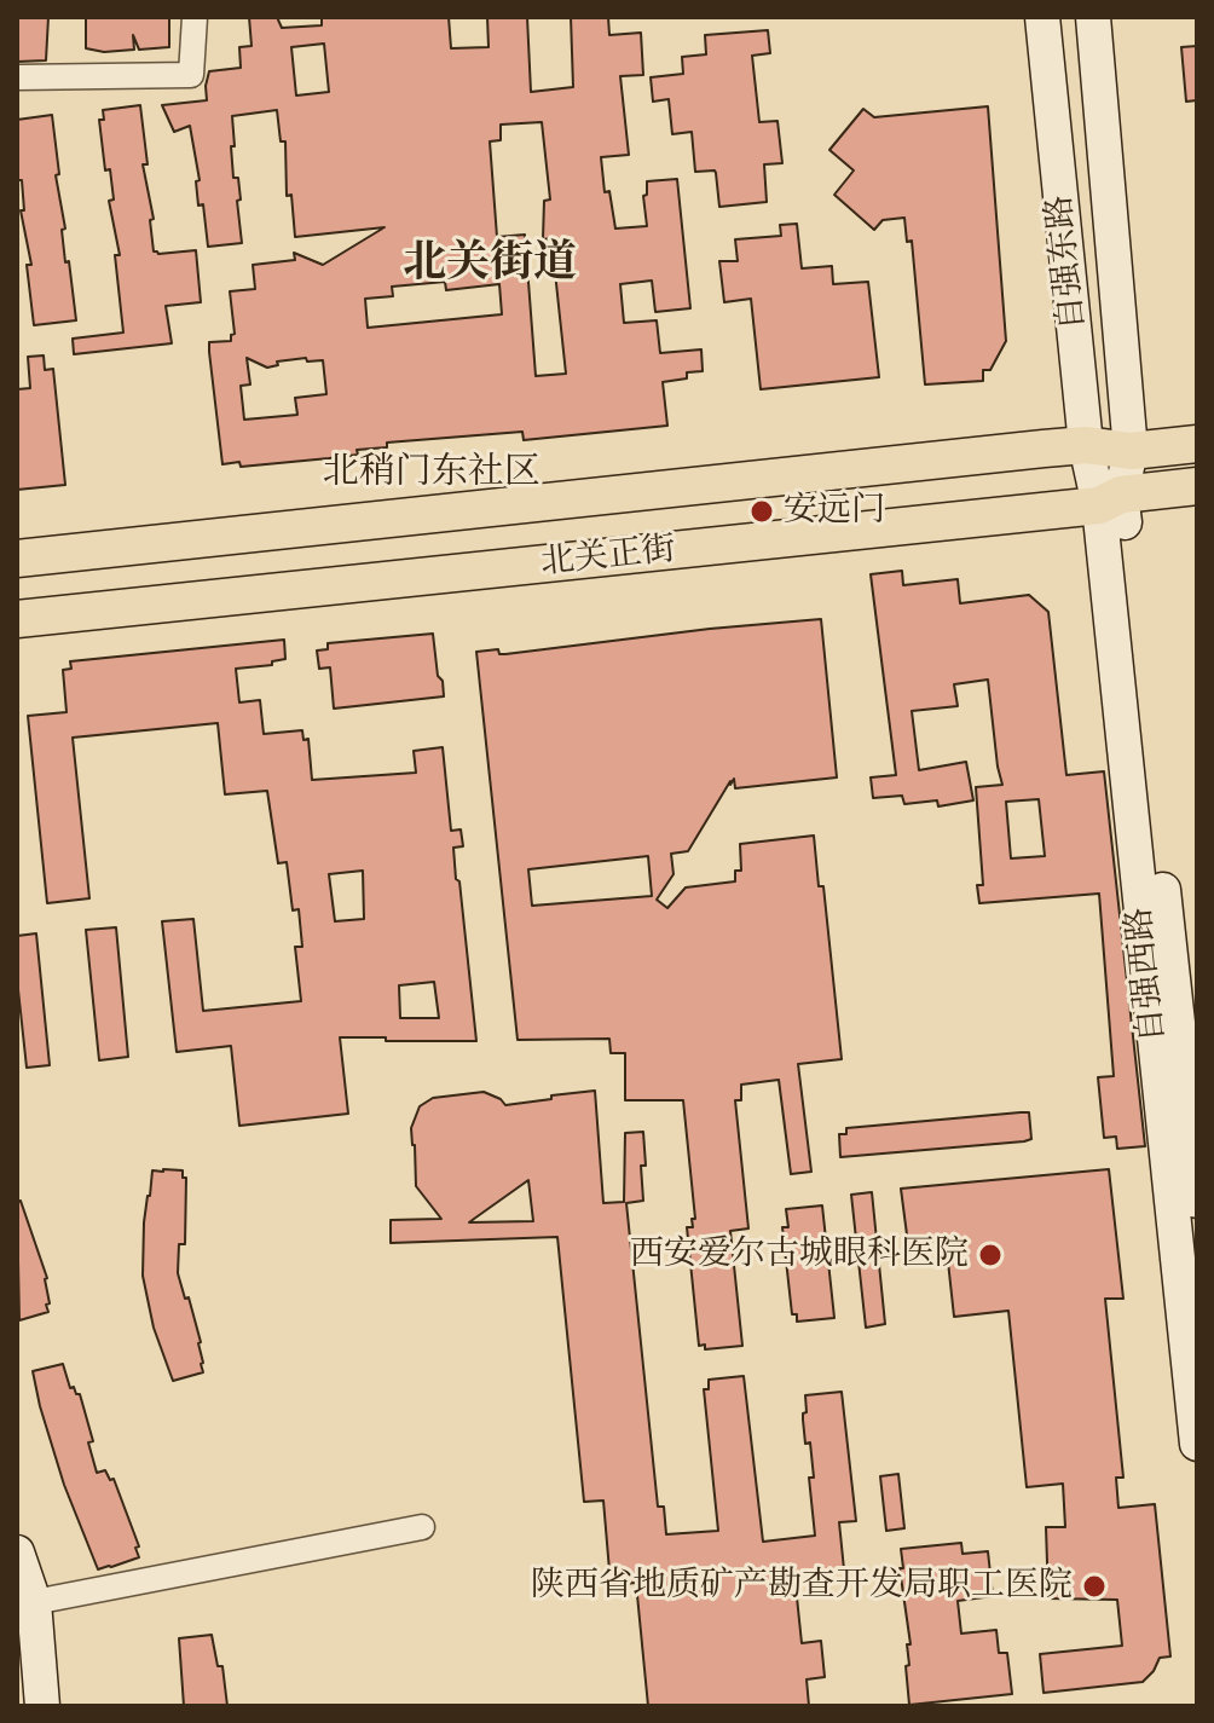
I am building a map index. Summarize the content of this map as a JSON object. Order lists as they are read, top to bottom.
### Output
{
  "streets": {
    "main road": ["自强东路", "北关正街", "自强西路"]
  },
  "crossings": [
    ["自强东路", "北关正街"],
    ["自强东路", "自强西路"],
    ["北关正街", "自强西路"]
  ],
  "districts": ["北关街道", "北稍门东社区"],
  "places": ["安远门", "西安爱尔古城眼科医院", "陕西省地质矿产勘查开发局职工医院"]
}
